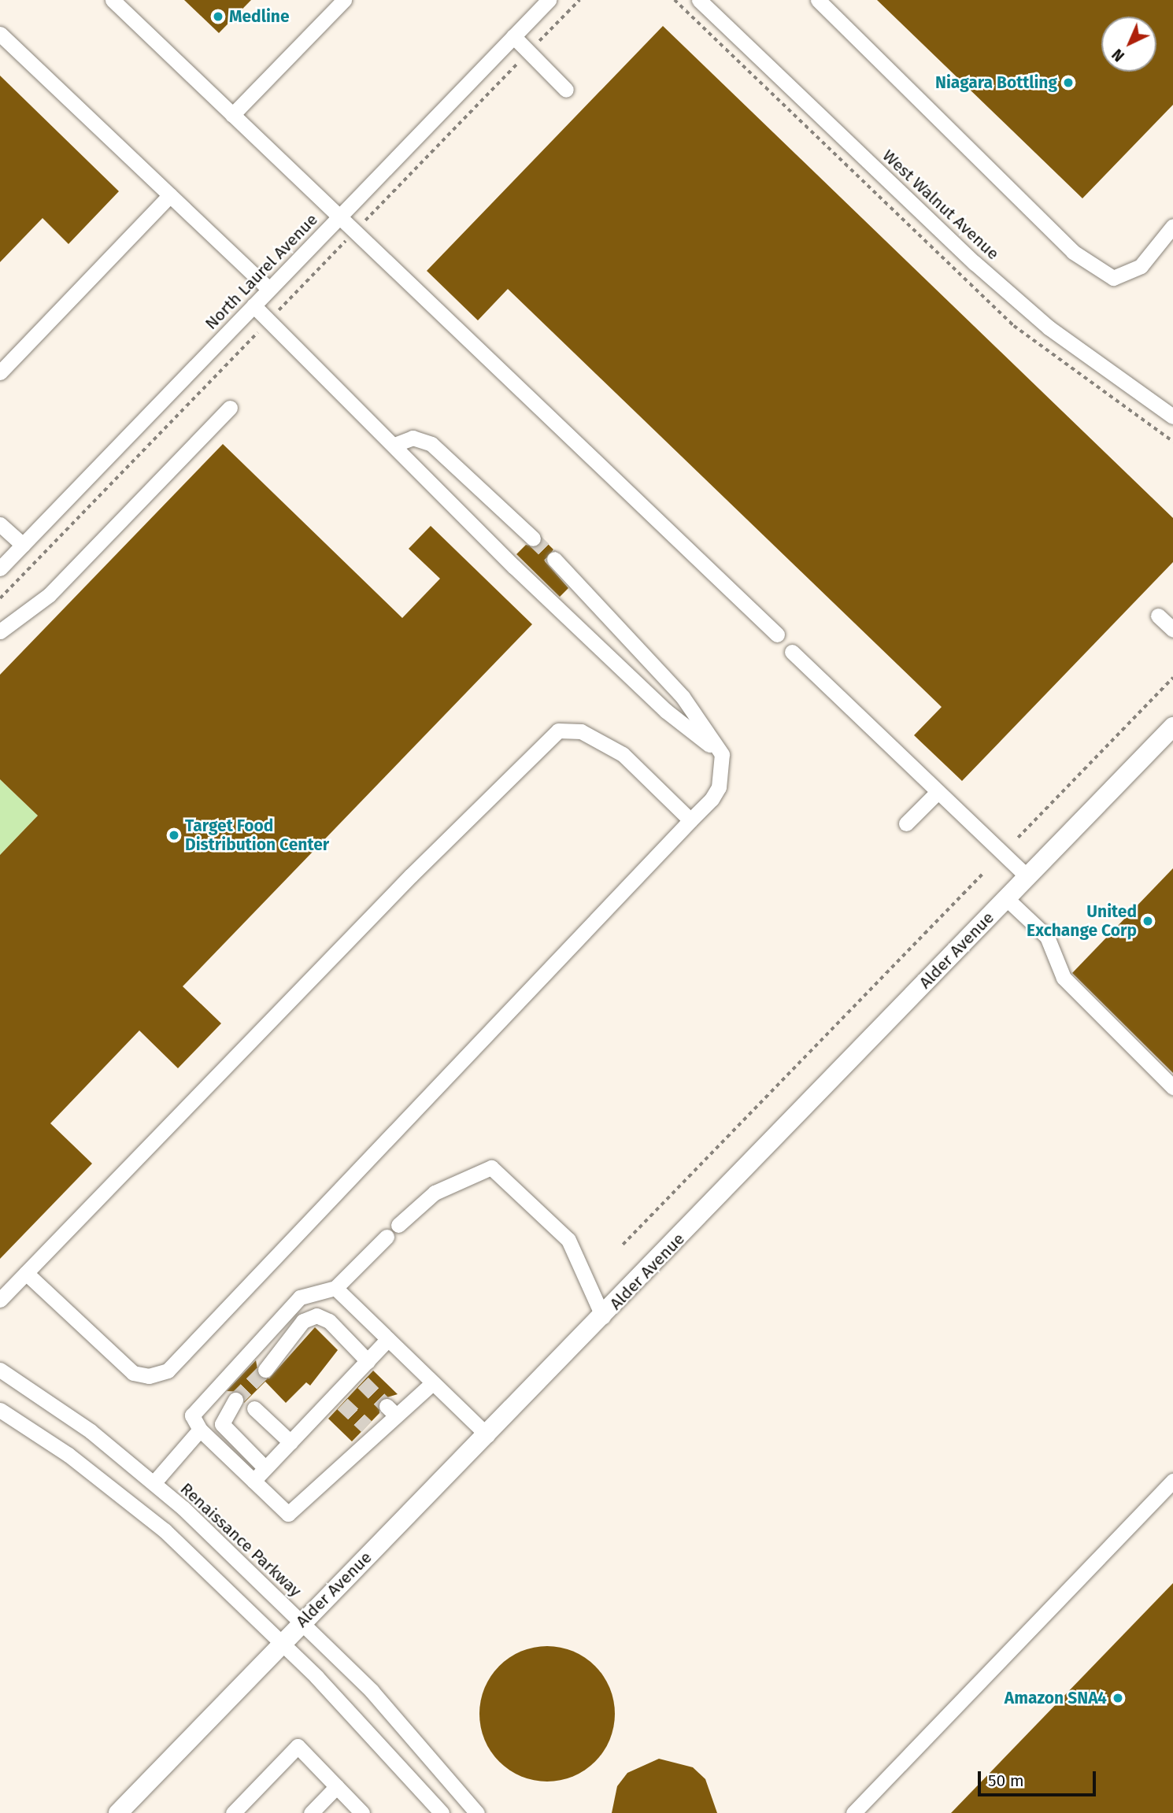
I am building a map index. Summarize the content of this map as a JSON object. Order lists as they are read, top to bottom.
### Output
{
  "streets": {
    "main road": ["Alder Avenue"],
    "street": ["West Walnut Avenue", "North Laurel Avenue", "Renaissance Parkway"]
  },
  "crossings": [
    ["Alder Avenue", "Renaissance Parkway"]
  ],
  "places": [
    "Medline",
    "Niagara Bottling",
    "Target Food Distribution Center",
    "United Exchange Corp",
    "Amazon SNA4"
  ],
  "scale_bar": "50 m",
  "north": "bottom left"
}
